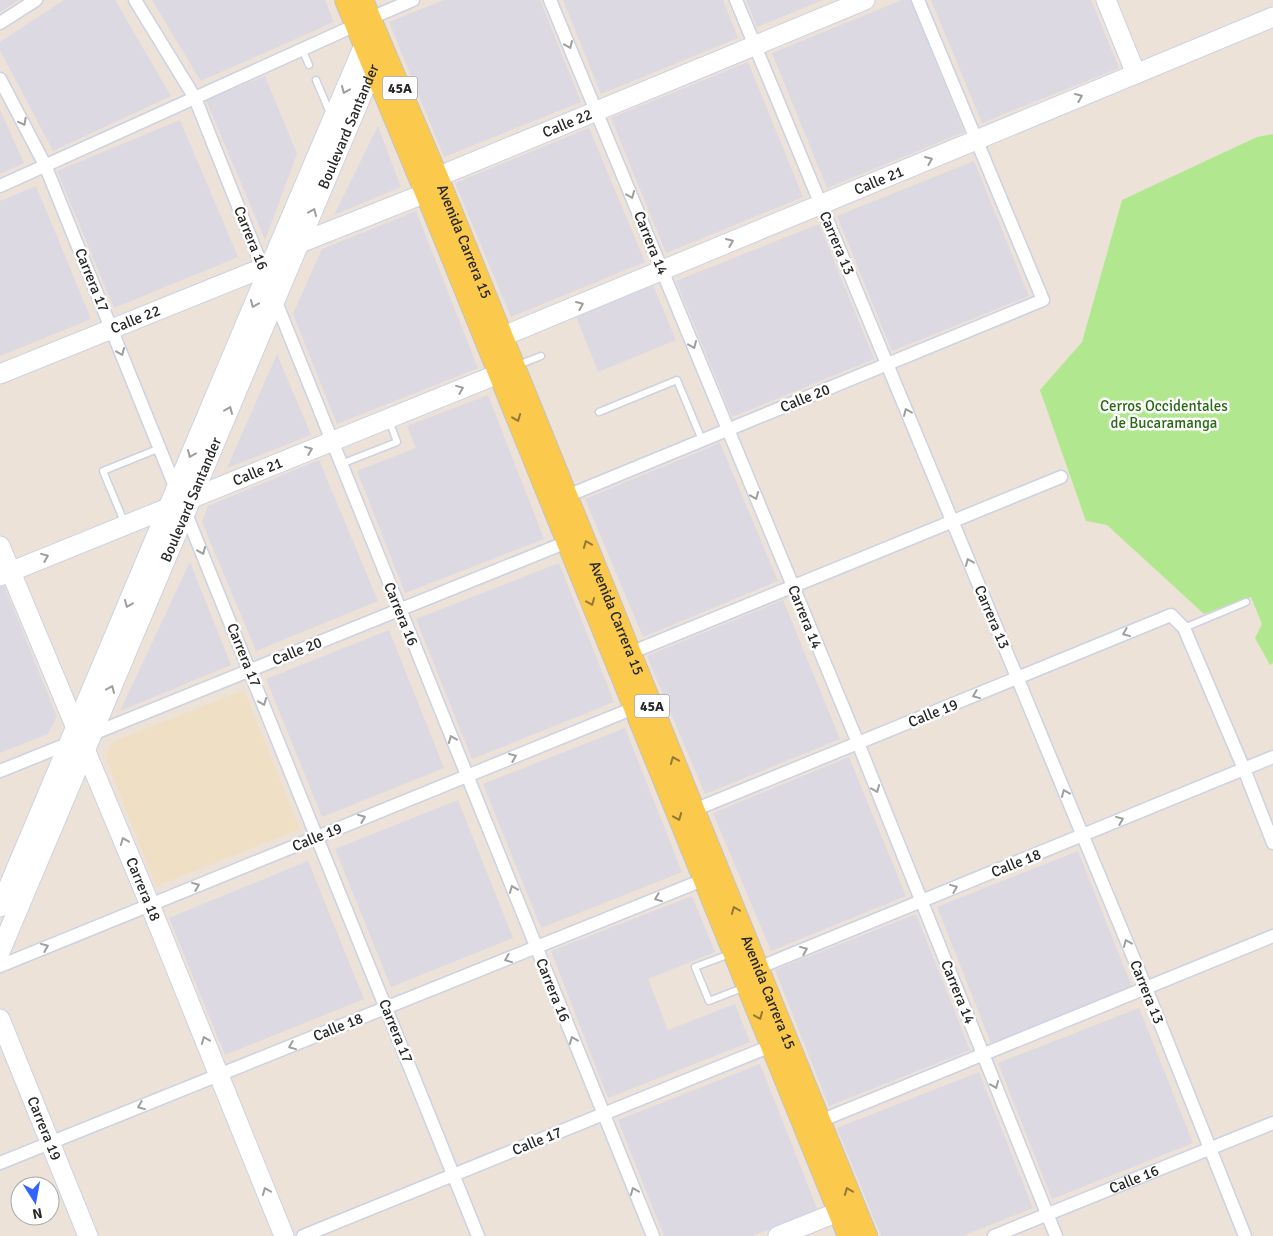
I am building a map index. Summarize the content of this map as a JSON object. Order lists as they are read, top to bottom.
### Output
{
  "streets": {
    "main road": ["45A", "Avenida Carrera 15"],
    "street": [
      "Calle 22",
      "Boulevard Santander",
      "Calle 21",
      "Carrera 16",
      "Carrera 14",
      "Carrera 13",
      "Carrera 17",
      "Calle 20",
      "Calle 19",
      "Calle 18",
      "Carrera 18",
      "Carrera 19",
      "Calle 17",
      "Calle 16"
    ]
  },
  "crossings": [
    ["Calle 22", "Boulevard Santander"],
    ["Calle 22", "Carrera 16"],
    ["Calle 22", "Avenida Carrera 15"],
    ["Calle 22", "Carrera 14"],
    ["Calle 22", "Carrera 13"],
    ["Calle 22", "Carrera 17"],
    ["Boulevard Santander", "Calle 21"],
    ["Boulevard Santander", "Carrera 16"],
    ["Boulevard Santander", "Avenida Carrera 15"],
    ["Boulevard Santander", "Carrera 17"],
    ["Boulevard Santander", "Calle 20"],
    ["Boulevard Santander", "Carrera 18"],
    ["Calle 21", "Carrera 16"],
    ["Calle 21", "Avenida Carrera 15"],
    ["Calle 21", "Carrera 14"],
    ["Calle 21", "Carrera 13"],
    ["Calle 21", "Carrera 17"],
    ["Calle 21", "Calle 20"],
    ["Calle 21", "Carrera 18"],
    ["Carrera 16", "Calle 20"],
    ["Carrera 16", "Calle 19"],
    ["Carrera 16", "Calle 18"],
    ["Carrera 16", "Calle 17"],
    ["Avenida Carrera 15", "Calle 20"],
    ["Avenida Carrera 15", "Calle 19"],
    ["Avenida Carrera 15", "Calle 18"],
    ["Avenida Carrera 15", "Calle 17"],
    ["Carrera 14", "Calle 20"],
    ["Carrera 14", "Calle 19"],
    ["Carrera 14", "Calle 18"],
    ["Carrera 14", "Calle 16"],
    ["Carrera 13", "Calle 20"],
    ["Carrera 13", "Calle 19"],
    ["Carrera 13", "Calle 18"],
    ["Carrera 13", "Calle 16"],
    ["Carrera 17", "Calle 20"],
    ["Carrera 17", "Calle 19"],
    ["Carrera 17", "Calle 18"],
    ["Carrera 17", "Calle 17"],
    ["Calle 20", "Carrera 18"],
    ["Calle 19", "Carrera 18"],
    ["Calle 18", "Carrera 18"],
    ["Calle 18", "Carrera 19"]
  ],
  "one_way": [
    "Calle 21",
    "Carrera 16",
    "Carrera 14",
    "Carrera 13",
    "Carrera 17",
    "Carrera 18"
  ],
  "parks": ["Cerros Occidentales de Bucaramanga"],
  "north": "bottom"
}
